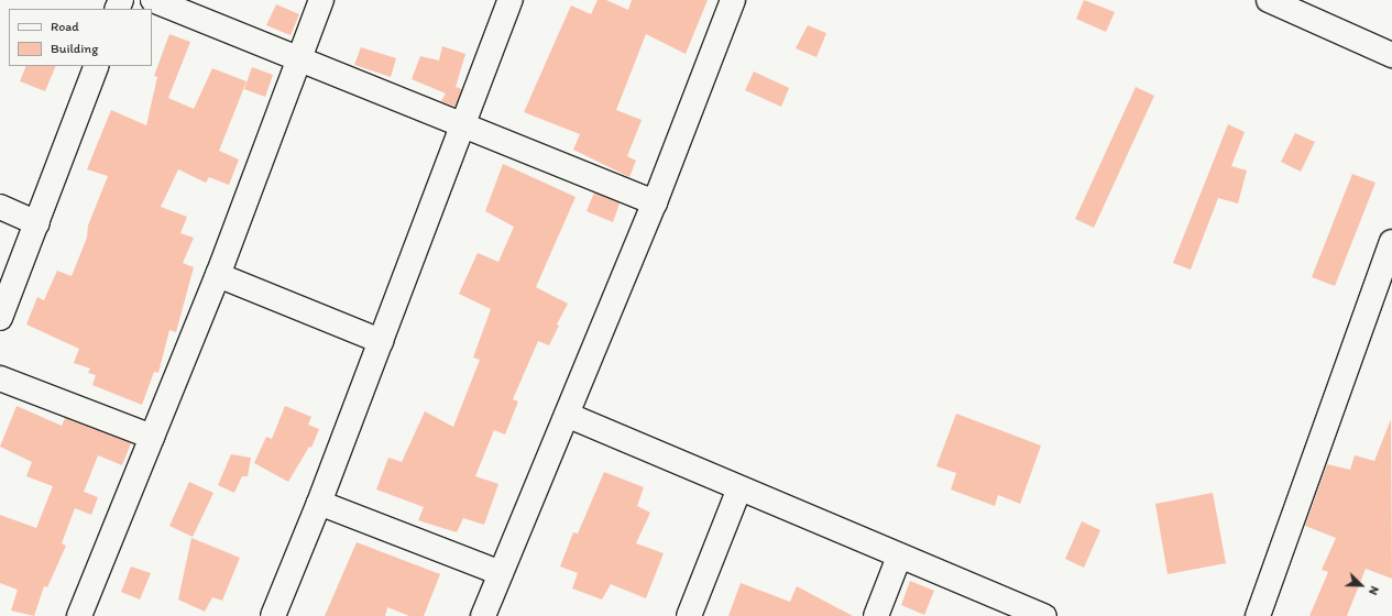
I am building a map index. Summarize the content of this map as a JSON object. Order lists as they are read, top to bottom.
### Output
{
  "legend": ["Road", "Building"],
  "north": "bottom right"
}
